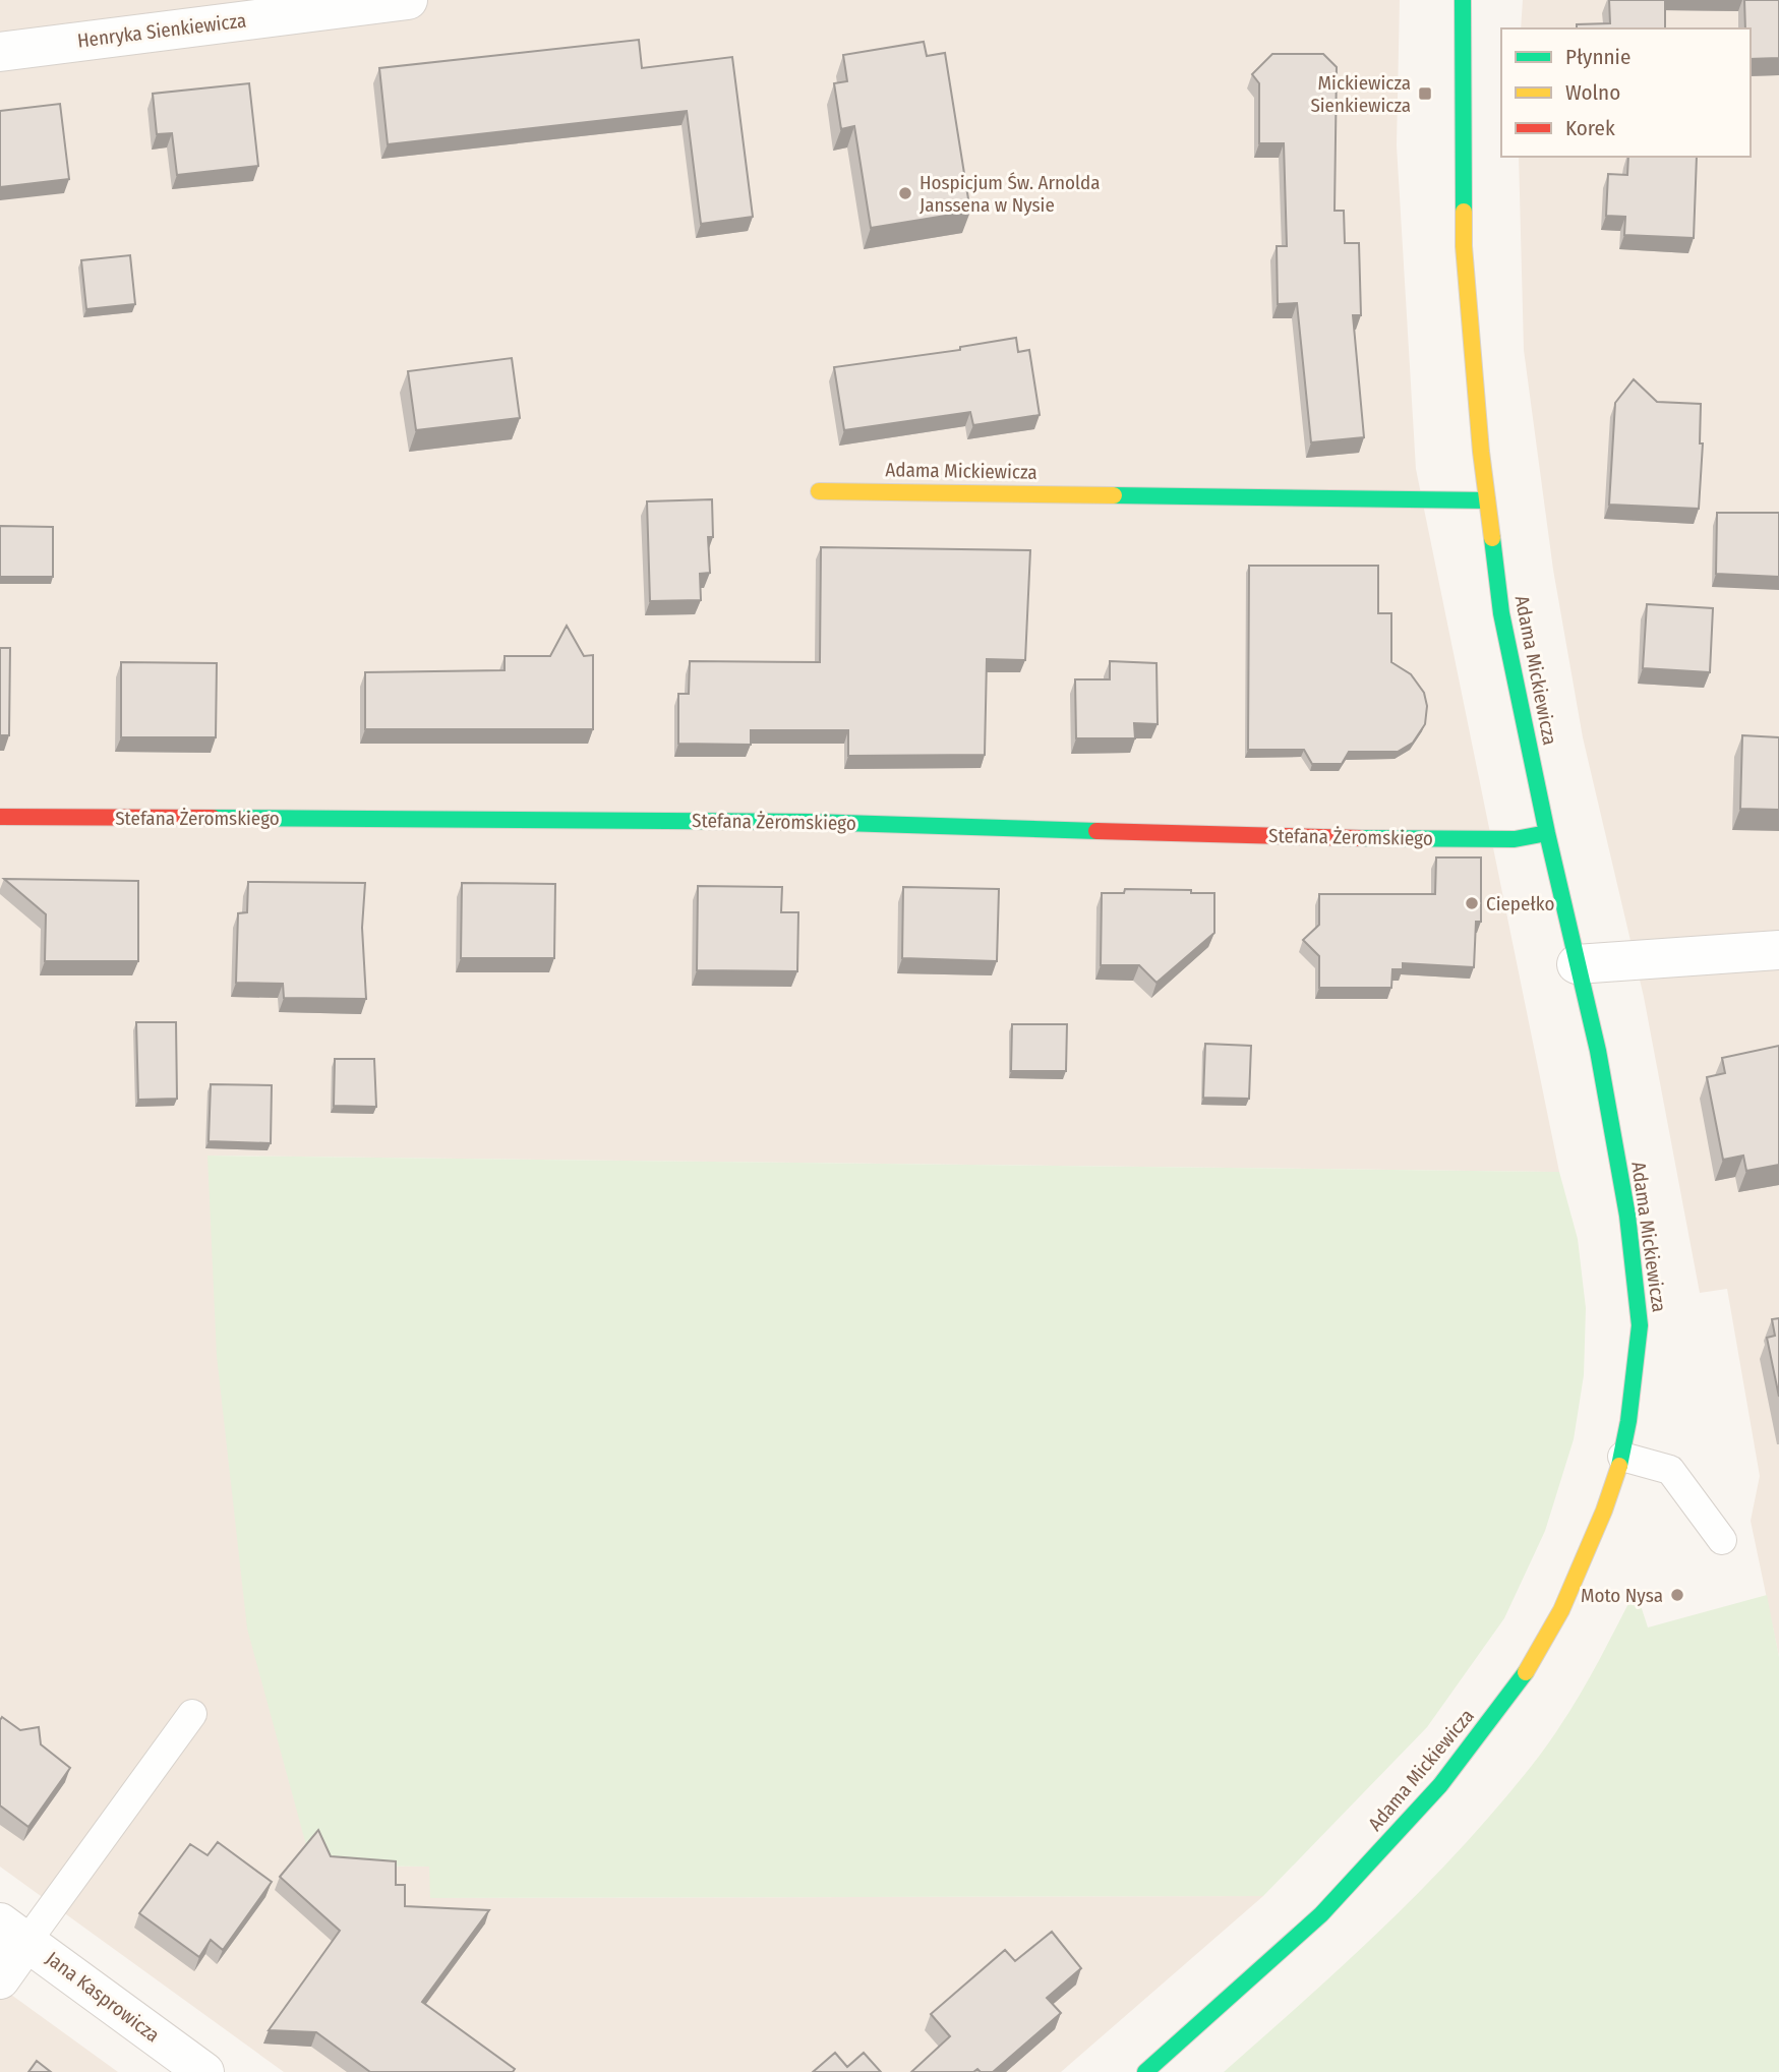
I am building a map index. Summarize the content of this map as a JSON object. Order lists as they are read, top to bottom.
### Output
{
  "streets": {
    "street": [
      "Henryka Sienkiewicza",
      "Adama Mickiewicza",
      "Stefana Żeromskiego",
      "Jana Kasprowicza"
    ]
  },
  "crossings": [
    ["Adama Mickiewicza", "Stefana Żeromskiego"]
  ],
  "places": {
    "transit": ["Mickiewicza Sienkiewicza"],
    "other": ["Hospicjum Św. Arnolda Janssena w Nysie", "Ciepełko", "Moto Nysa"]
  },
  "legend": ["Płynnie", "Wolno", "Korek"]
}
